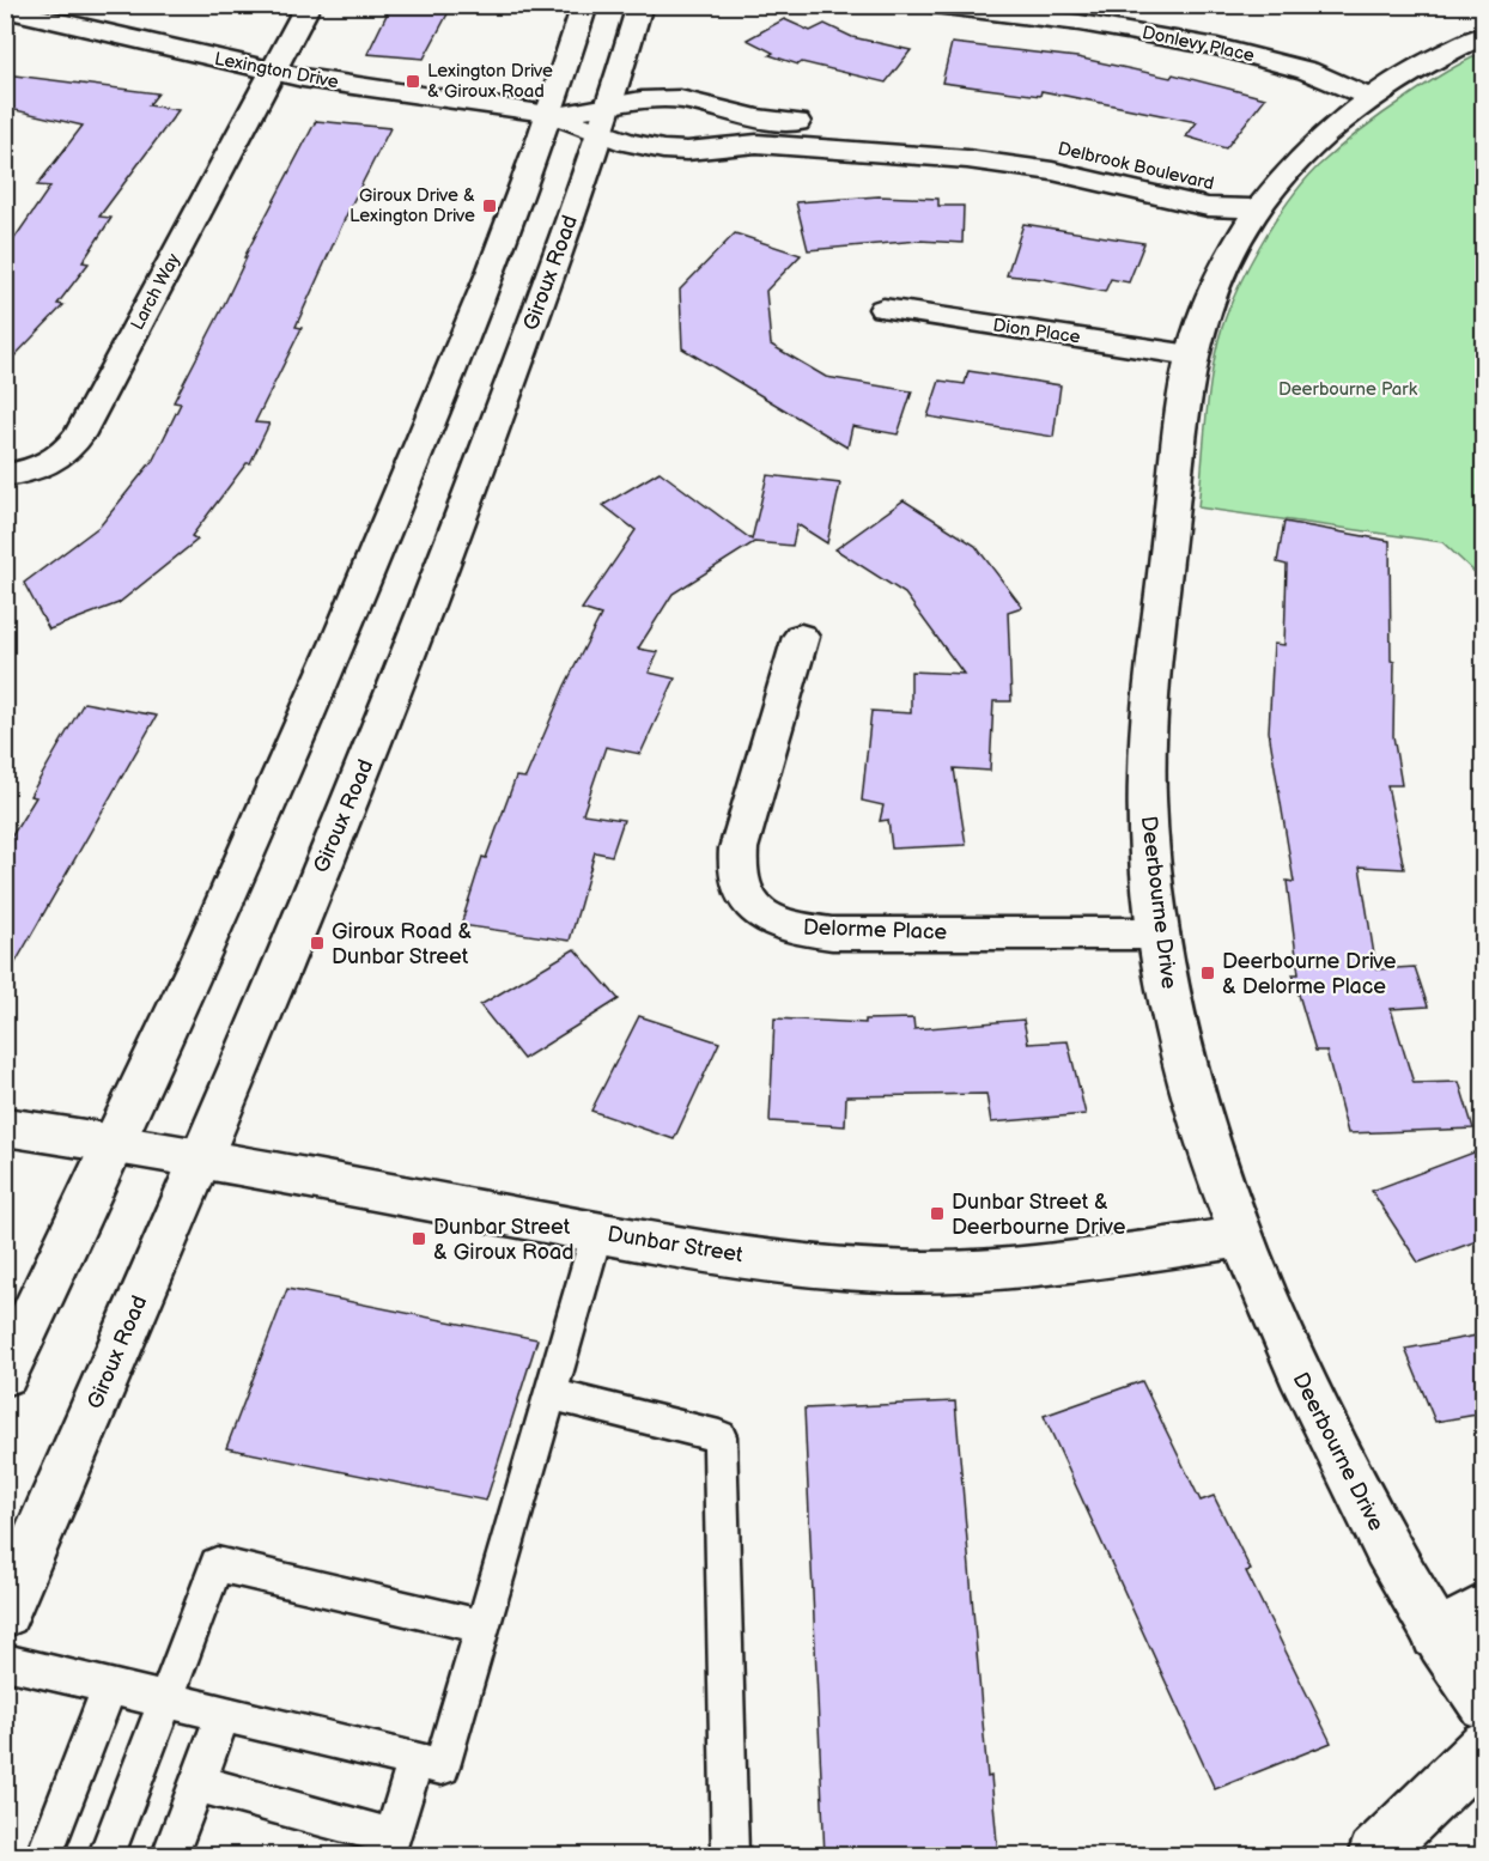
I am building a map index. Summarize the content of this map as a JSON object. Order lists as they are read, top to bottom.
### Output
{
  "streets": {
    "street": [
      "Donlevy Place",
      "Lexington Drive",
      "Delbrook Boulevard",
      "Giroux Road",
      "Larch Way",
      "Dion Place",
      "Deerbourne Drive",
      "Delorme Place",
      "Dunbar Street"
    ]
  },
  "crossings": [
    ["Donlevy Place", "Deerbourne Drive"],
    ["Lexington Drive", "Delbrook Boulevard"],
    ["Lexington Drive", "Larch Way"],
    ["Delbrook Boulevard", "Giroux Road"],
    ["Delbrook Boulevard", "Deerbourne Drive"],
    ["Giroux Road", "Dunbar Street"],
    ["Dion Place", "Deerbourne Drive"],
    ["Deerbourne Drive", "Delorme Place"],
    ["Deerbourne Drive", "Dunbar Street"]
  ],
  "parks": ["Deerbourne Park"],
  "places": {
    "transit": [
      "Lexington Drive & Giroux Road",
      "Giroux Drive & Lexington Drive",
      "Giroux Road & Dunbar Street",
      "Deerbourne Drive & Delorme Place",
      "Dunbar Street & Deerbourne Drive",
      "Dunbar Street & Giroux Road"
    ]
  }
}
